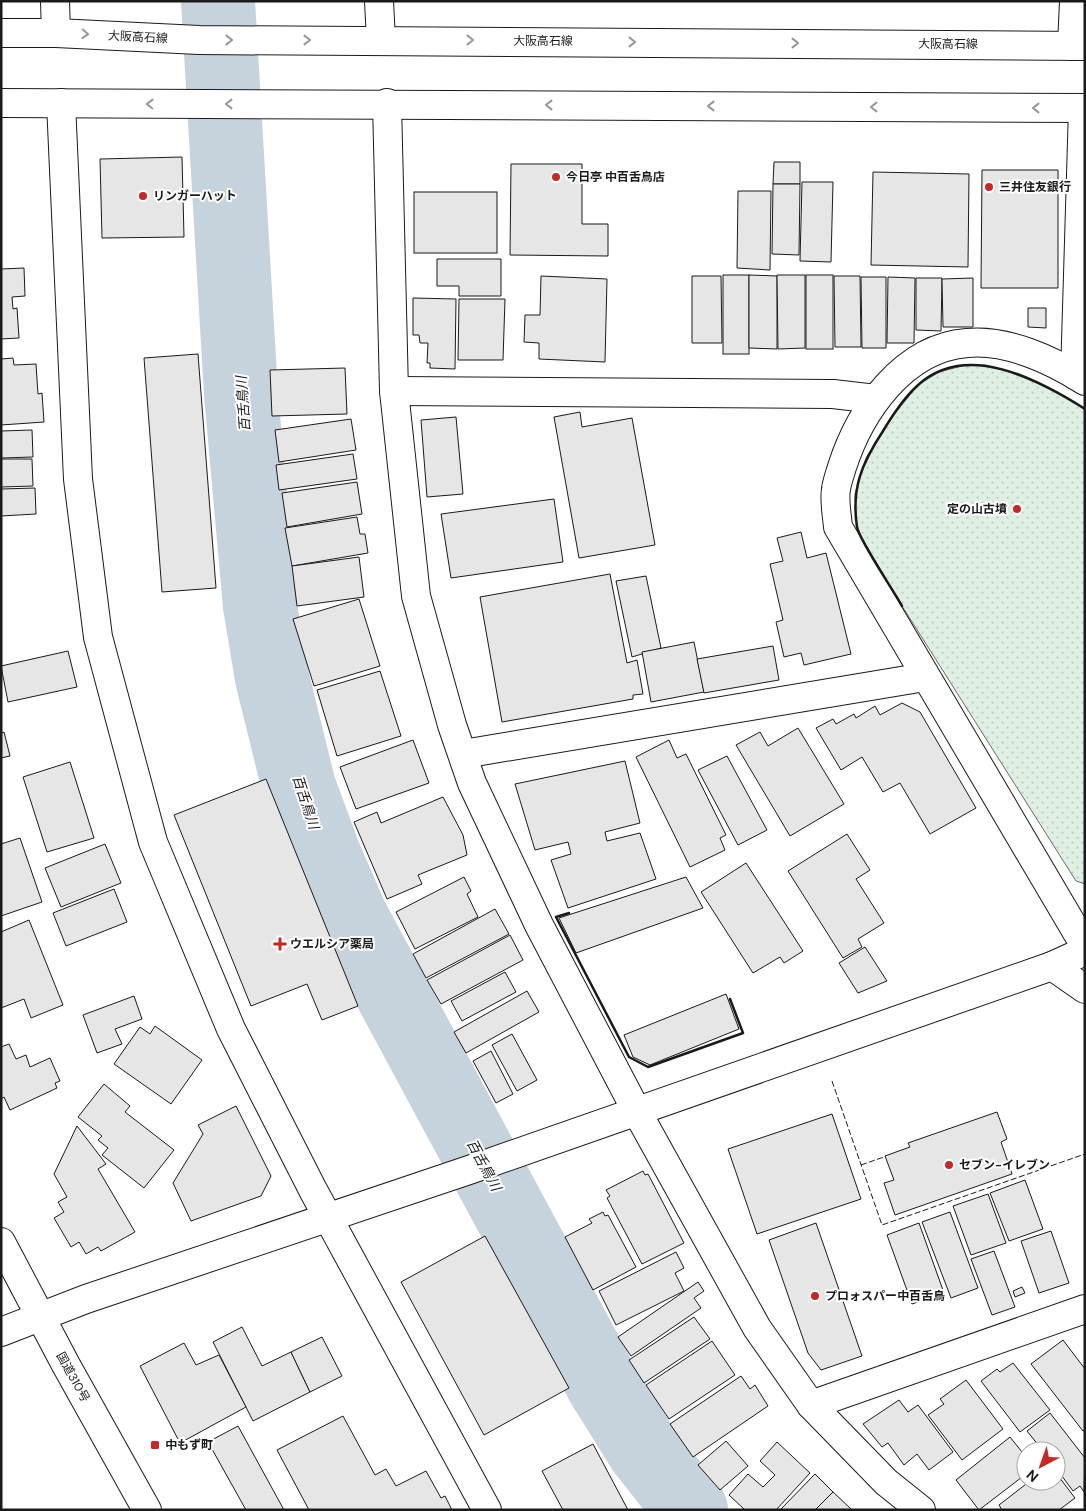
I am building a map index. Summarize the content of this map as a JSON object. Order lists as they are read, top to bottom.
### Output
{
  "streets": {
    "main road": ["大阪高石線", "国道310号"]
  },
  "water": ["百舌鳥川"],
  "places": {
    "other": [
      "今日亭 中百舌鳥店",
      "三井住友銀行",
      "リンガーハット",
      "定の山古墳",
      "セブン-イレブン",
      "プロォスパー中百舌鳥"
    ],
    "health": ["ウエルシア薬局"],
    "transit": ["中もず町"]
  },
  "north": "bottom left"
}
